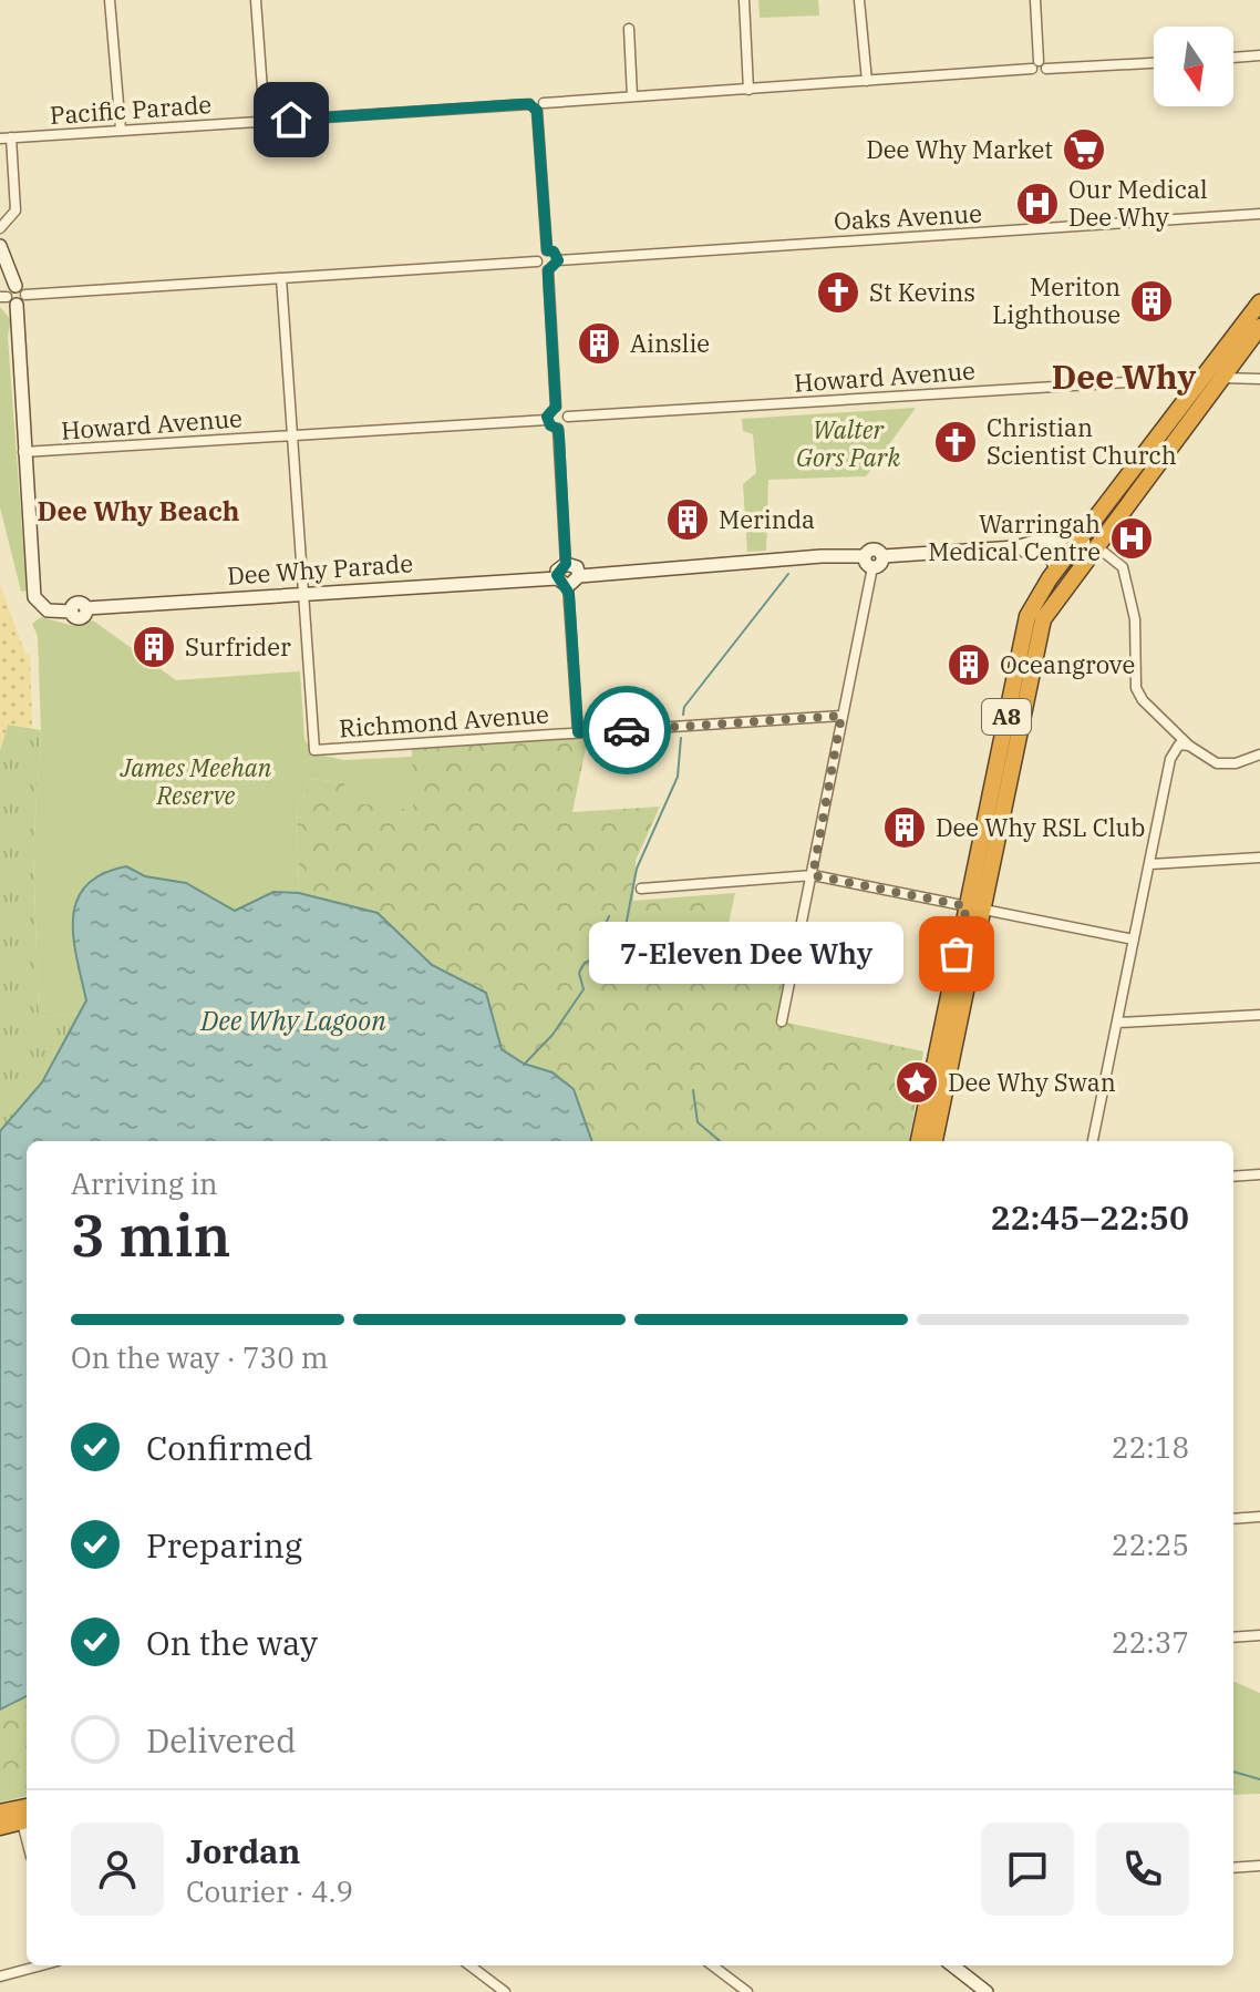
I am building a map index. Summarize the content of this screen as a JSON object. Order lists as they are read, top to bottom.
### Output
{
  "streets": {
    "highway": ["A8"],
    "main road": ["Dee Why Parade"],
    "street": [
      "Pacific Parade",
      "Oaks Avenue",
      "Howard Avenue",
      "Richmond Avenue"
    ]
  },
  "crossings": [
    ["Howard Avenue", "Dee Why Parade"],
    ["Howard Avenue", "A8"],
    ["Dee Why Parade", "Richmond Avenue"]
  ],
  "districts": ["Dee Why", "Dee Why Beach"],
  "water": ["Dee Why Lagoon"],
  "parks": ["Walter Gors Park", "James Meehan Reserve"],
  "places": {
    "supermarket": ["Dee Why Market"],
    "hospital": ["Our Medical Dee Why", "Warringah Medical Centre"],
    "church": ["St Kevins", "Christian Scientist Church"],
    "building": [
      "Meriton Lighthouse",
      "Ainslie",
      "Merinda",
      "Surfrider",
      "Oceangrove",
      "Dee Why RSL Club"
    ],
    "other": ["7-Eleven Dee Why"],
    "place": ["Dee Why Swan"]
  },
  "north": "bottom",
  "page": {
    "bubble": "7-Eleven Dee Why",
    "heading": ["3 min", "Arriving in", "22:45–22:50"],
    "panel": ["Jordan", "Courier · 4.9"],
    "bar": "On the way · 730 m",
    "list": [
      ["Confirmed", "22:18"],
      ["Preparing", "22:25"],
      ["On the way", "22:37"],
      "Delivered"
    ]
  }
}
